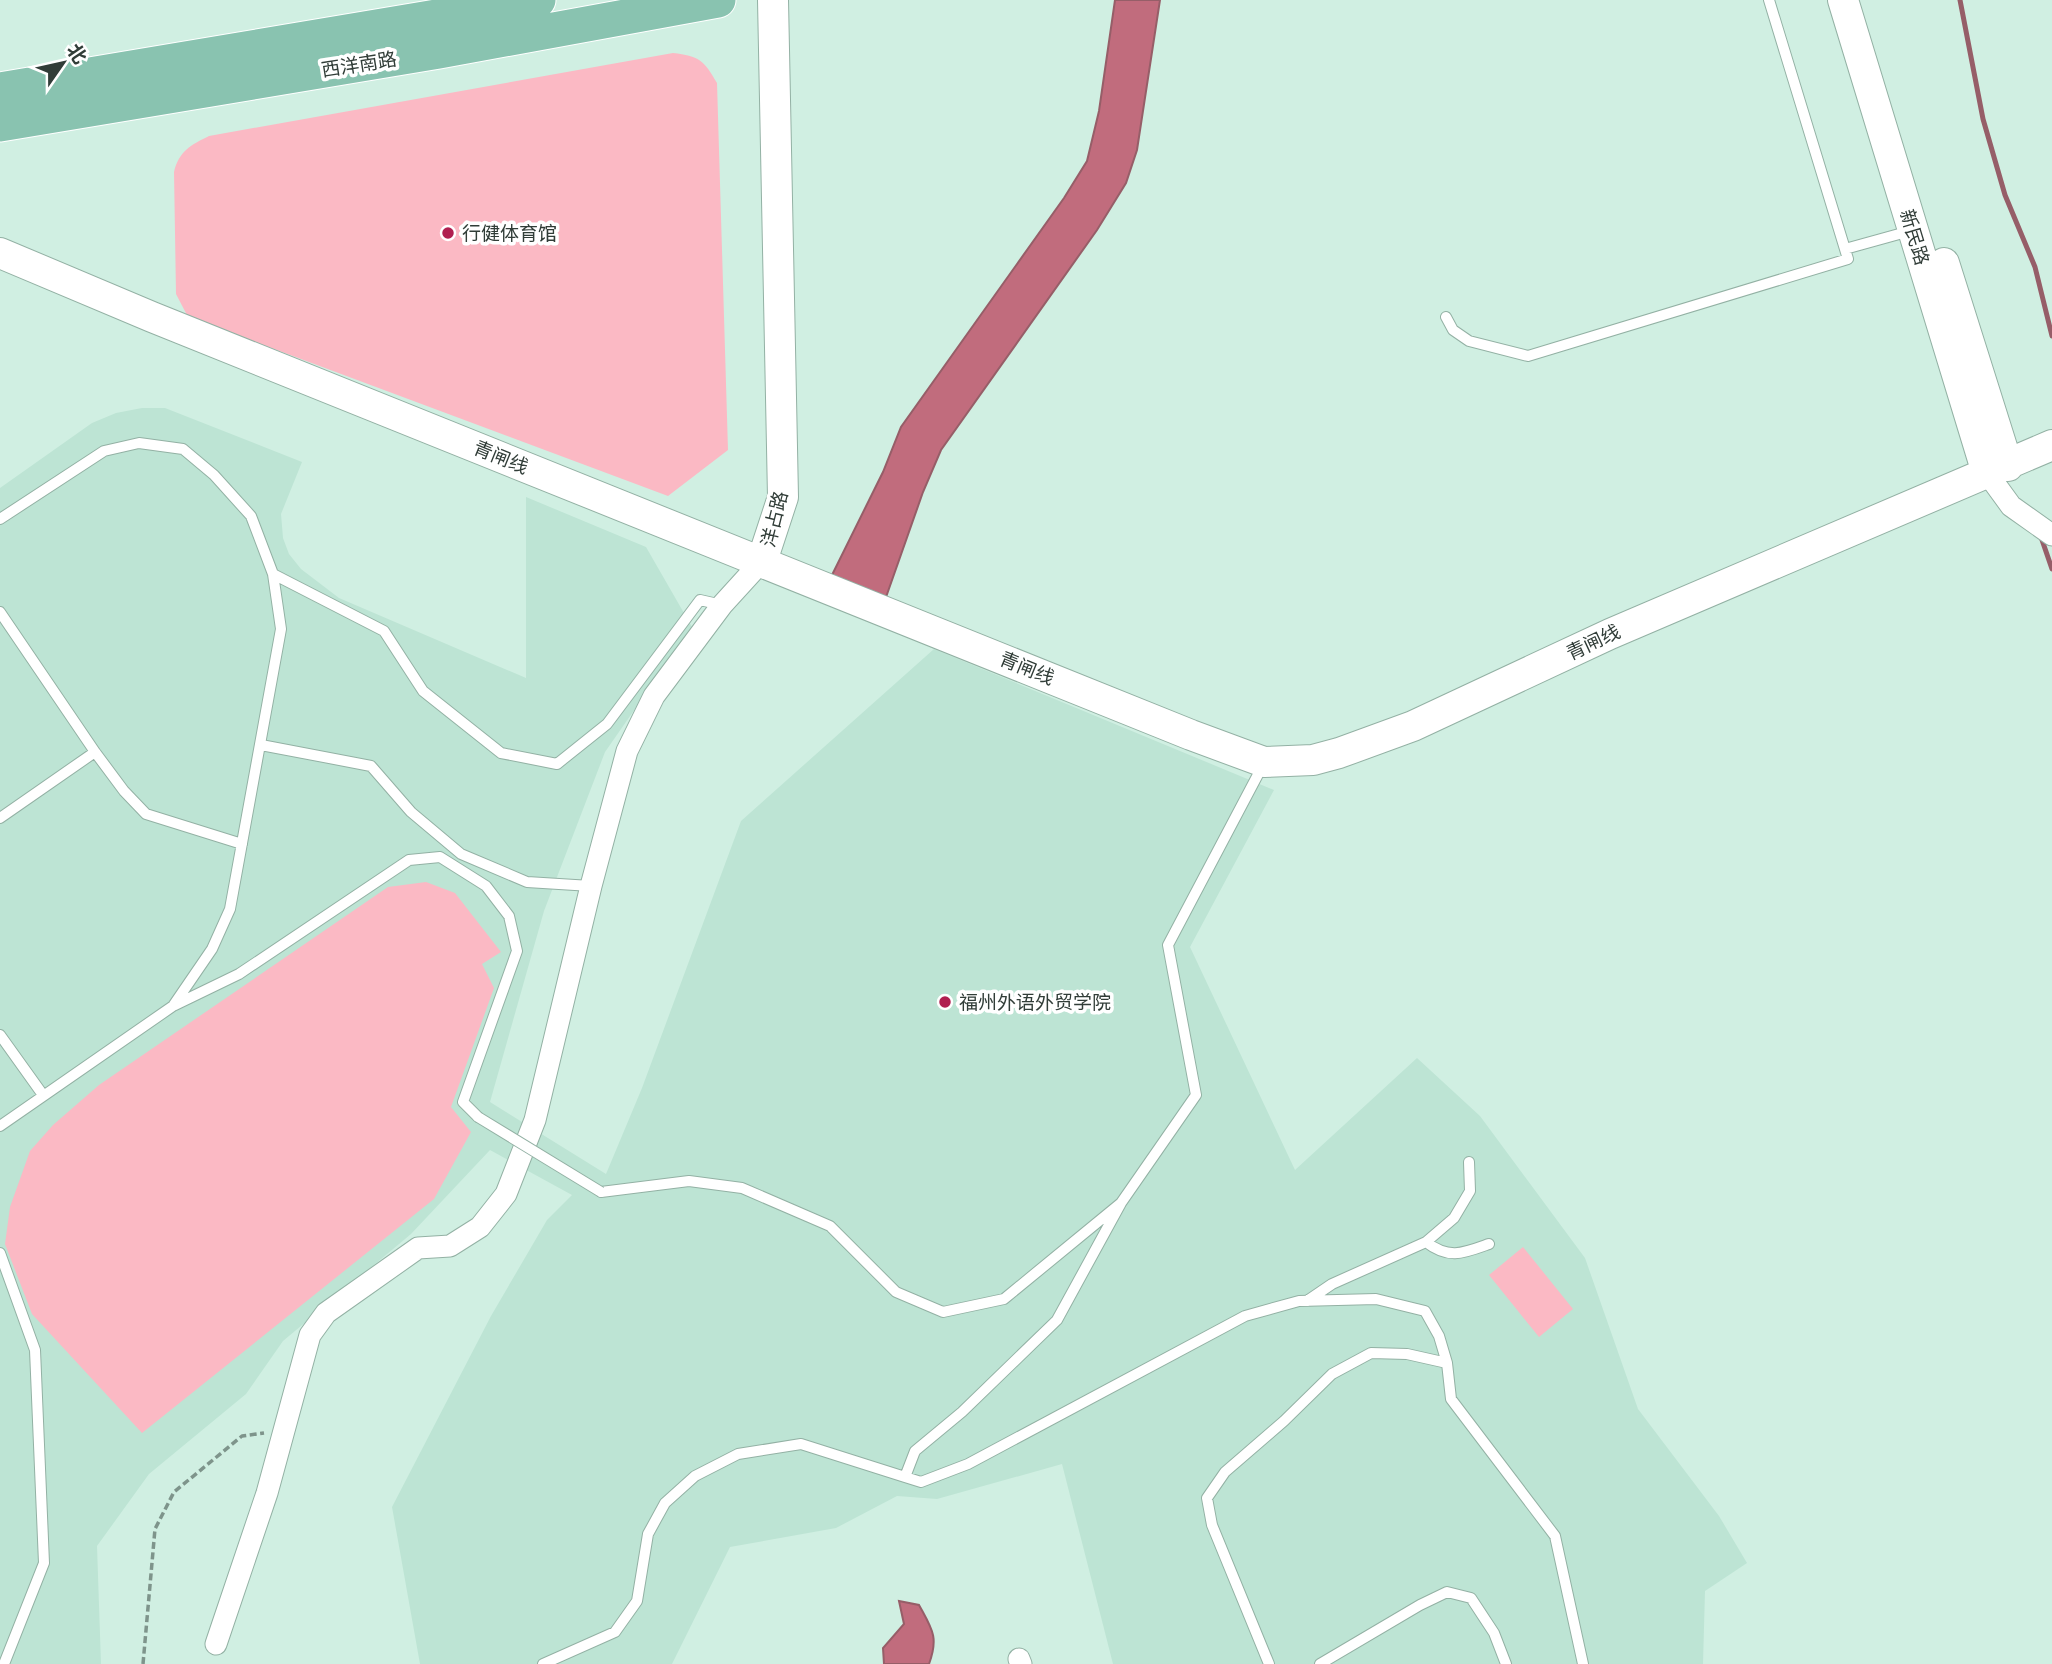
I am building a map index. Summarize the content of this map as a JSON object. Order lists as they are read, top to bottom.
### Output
{
  "streets": {
    "main road": [
      "西洋南路",
      "新民路",
      "青闸线",
      "洋占路"
    ]
  },
  "crossings": [
    ["新民路", "青闸线"],
    ["青闸线", "洋占路"]
  ],
  "places": ["行健体育馆", "福州外语外贸学院"],
  "north": "top right"
}
